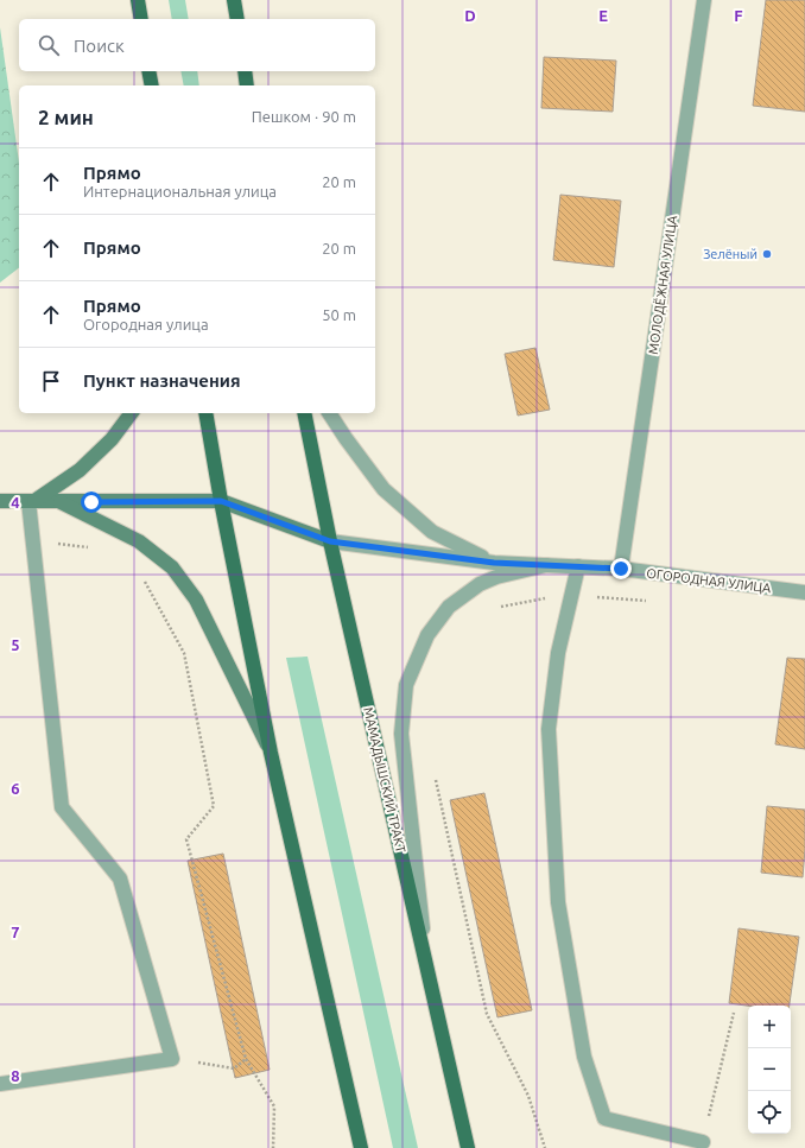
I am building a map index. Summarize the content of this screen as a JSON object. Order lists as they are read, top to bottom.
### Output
{
  "streets": {
    "main road": ["МАМАДЫШСКИЙ ТРАКТ"],
    "street": ["МОЛОДЁЖНАЯ УЛИЦА", "ОГОРОДНАЯ УЛИЦА"]
  },
  "crossings": [
    ["МОЛОДЁЖНАЯ УЛИЦА", "ОГОРОДНАЯ УЛИЦА"],
    ["ОГОРОДНАЯ УЛИЦА", "МАМАДЫШСКИЙ ТРАКТ"]
  ],
  "places": ["Зелёный"],
  "page": {
    "search": "Поиск",
    "heading": ["2 мин", "Пешком · 90 m"],
    "list": [
      ["Прямо", "Интернациональная улица", "20 m"],
      ["Прямо", "20 m"],
      ["Прямо", "Огородная улица", "50 m"],
      "Пункт назначения"
    ],
    "map_buttons": ["+", "−"]
  },
  "grid": {
    "columns": ["D", "E", "F"],
    "rows": [
      "4",
      "5",
      "6",
      "7",
      "8"
    ]
  }
}
